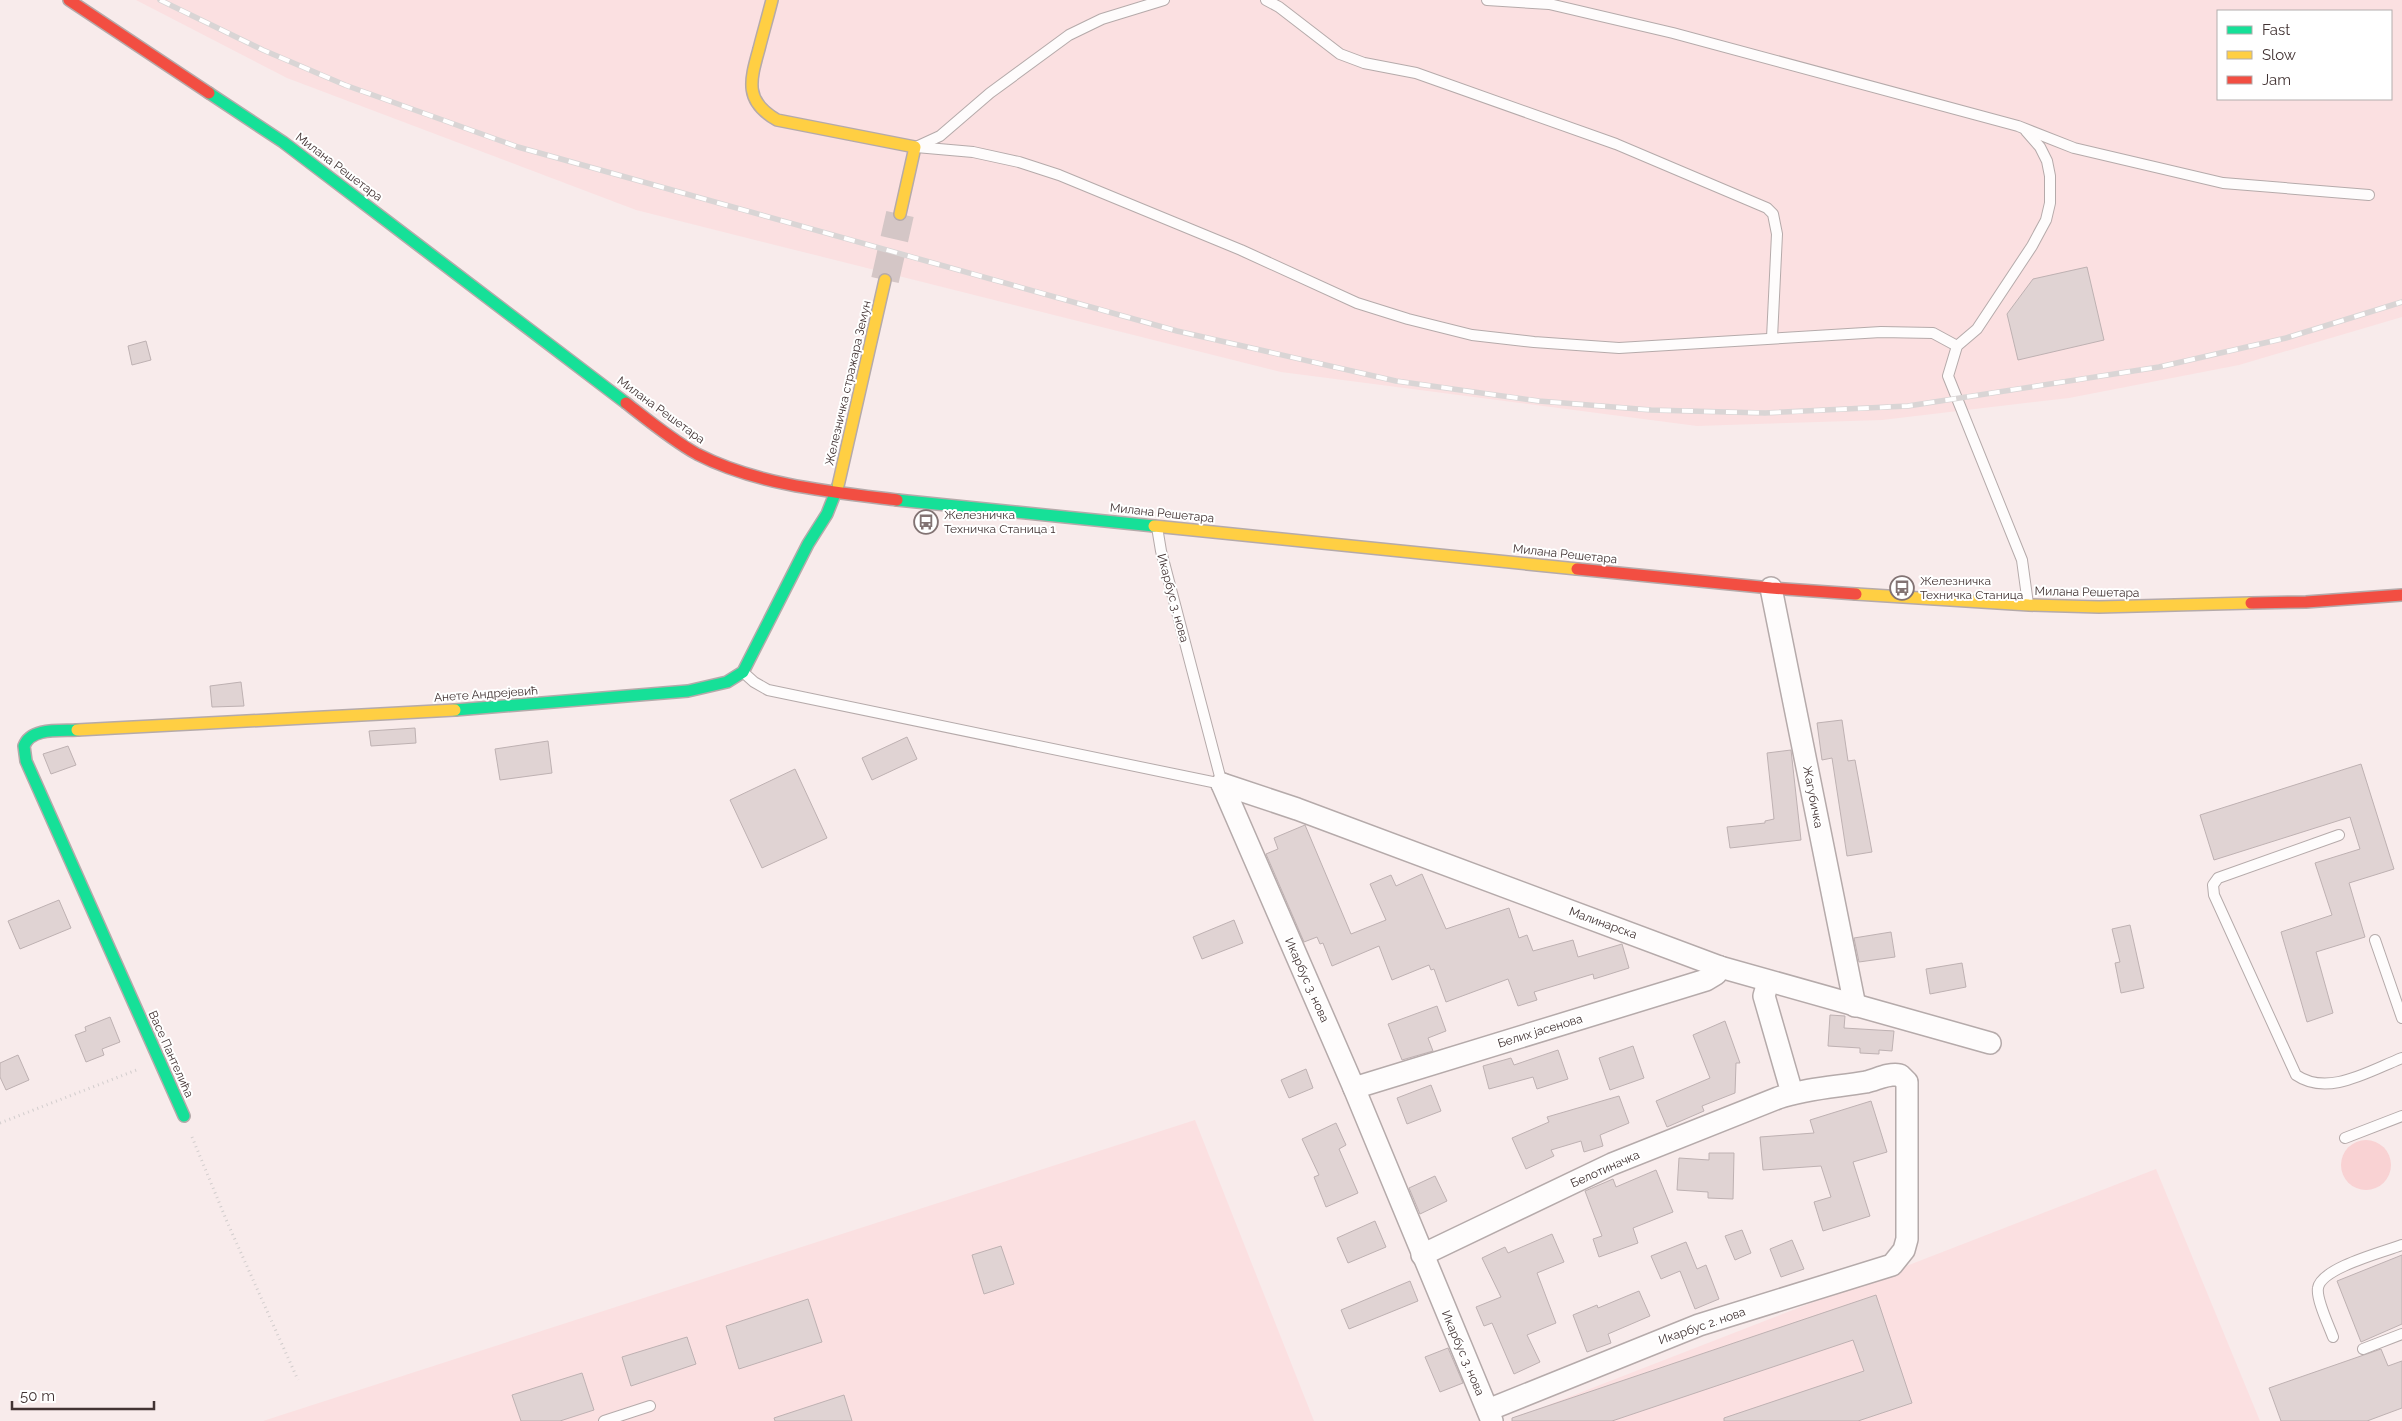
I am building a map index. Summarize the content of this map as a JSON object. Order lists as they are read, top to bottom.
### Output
{
  "streets": {
    "street": [
      "Милана Решетара",
      "Железничка стражара Земун",
      "Икарбус 3. нова",
      "Анете Андрејевић",
      "Жагубичка",
      "Малинарска",
      "Белих јасенова",
      "Васе Пантелића",
      "Белотиначка",
      "Икарбус 2. нова"
    ]
  },
  "crossings": [
    ["Милана Решетара", "Железничка стражара Земун"],
    ["Милана Решетара", "Икарбус 3. нова"],
    ["Милана Решетара", "Жагубичка"],
    ["Икарбус 3. нова", "Малинарска"],
    ["Икарбус 3. нова", "Белих јасенова"],
    ["Икарбус 3. нова", "Белотиначка"],
    ["Икарбус 3. нова", "Икарбус 2. нова"],
    ["Анете Андрејевић", "Васе Пантелића"],
    ["Жагубичка", "Малинарска"],
    ["Малинарска", "Белих јасенова"],
    ["Белотиначка", "Икарбус 2. нова"]
  ],
  "places": {
    "bus stop": ["Железничка Техничка Станица 1", "Железничка Техничка Станица"]
  },
  "legend": ["Fast", "Slow", "Jam"],
  "scale_bar": "50 m"
}
